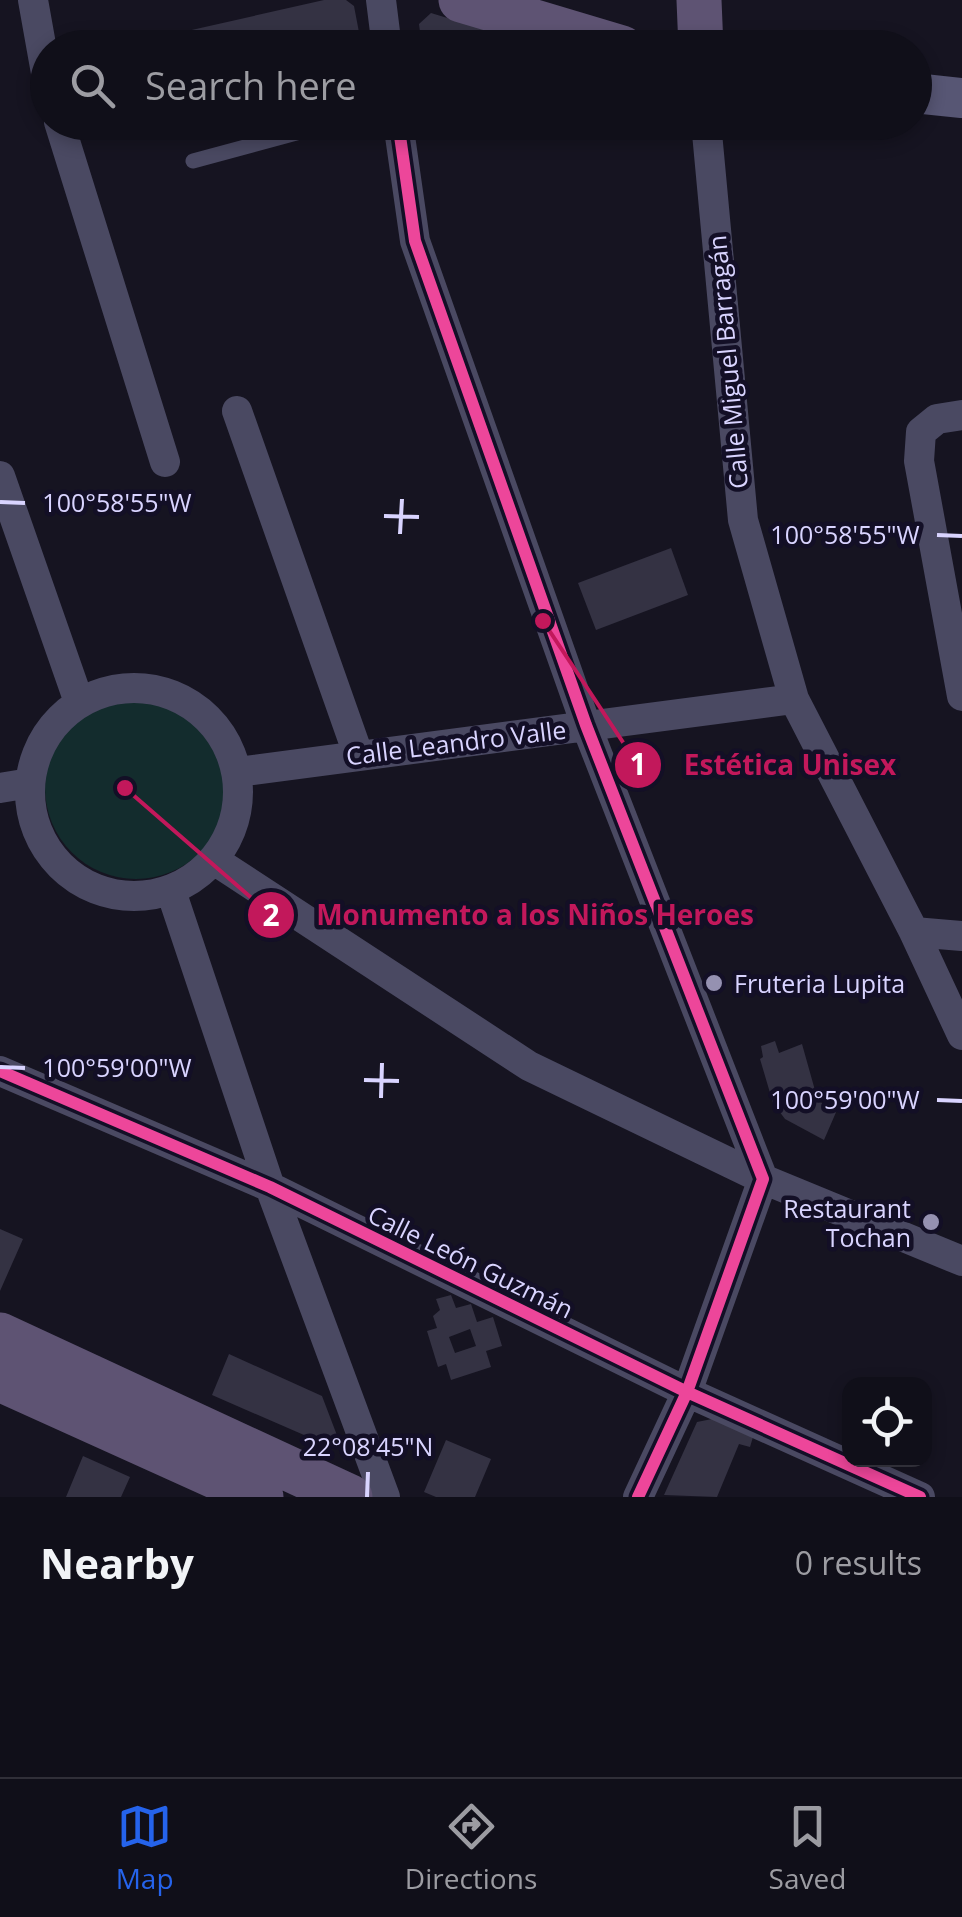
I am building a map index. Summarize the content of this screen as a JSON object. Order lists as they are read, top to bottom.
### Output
{
  "streets": {
    "street": ["Calle Miguel Barragán", "Calle Leandro Valle", "Calle León Guzmán"]
  },
  "crossings": [
    ["Calle Miguel Barragán", "Calle Leandro Valle"]
  ],
  "places": [
    "Estética Unisex",
    "Monumento a los Niños Heroes",
    "Fruteria Lupita",
    "Restaurant Tochan"
  ],
  "page": {
    "search": "Search here",
    "heading": ["Nearby", "0 results"],
    "nav": ["Map", "Directions", "Saved"]
  },
  "coordinates": ["100°58'55\"W", "100°59'00\"W", "22°08'45\"N"]
}
